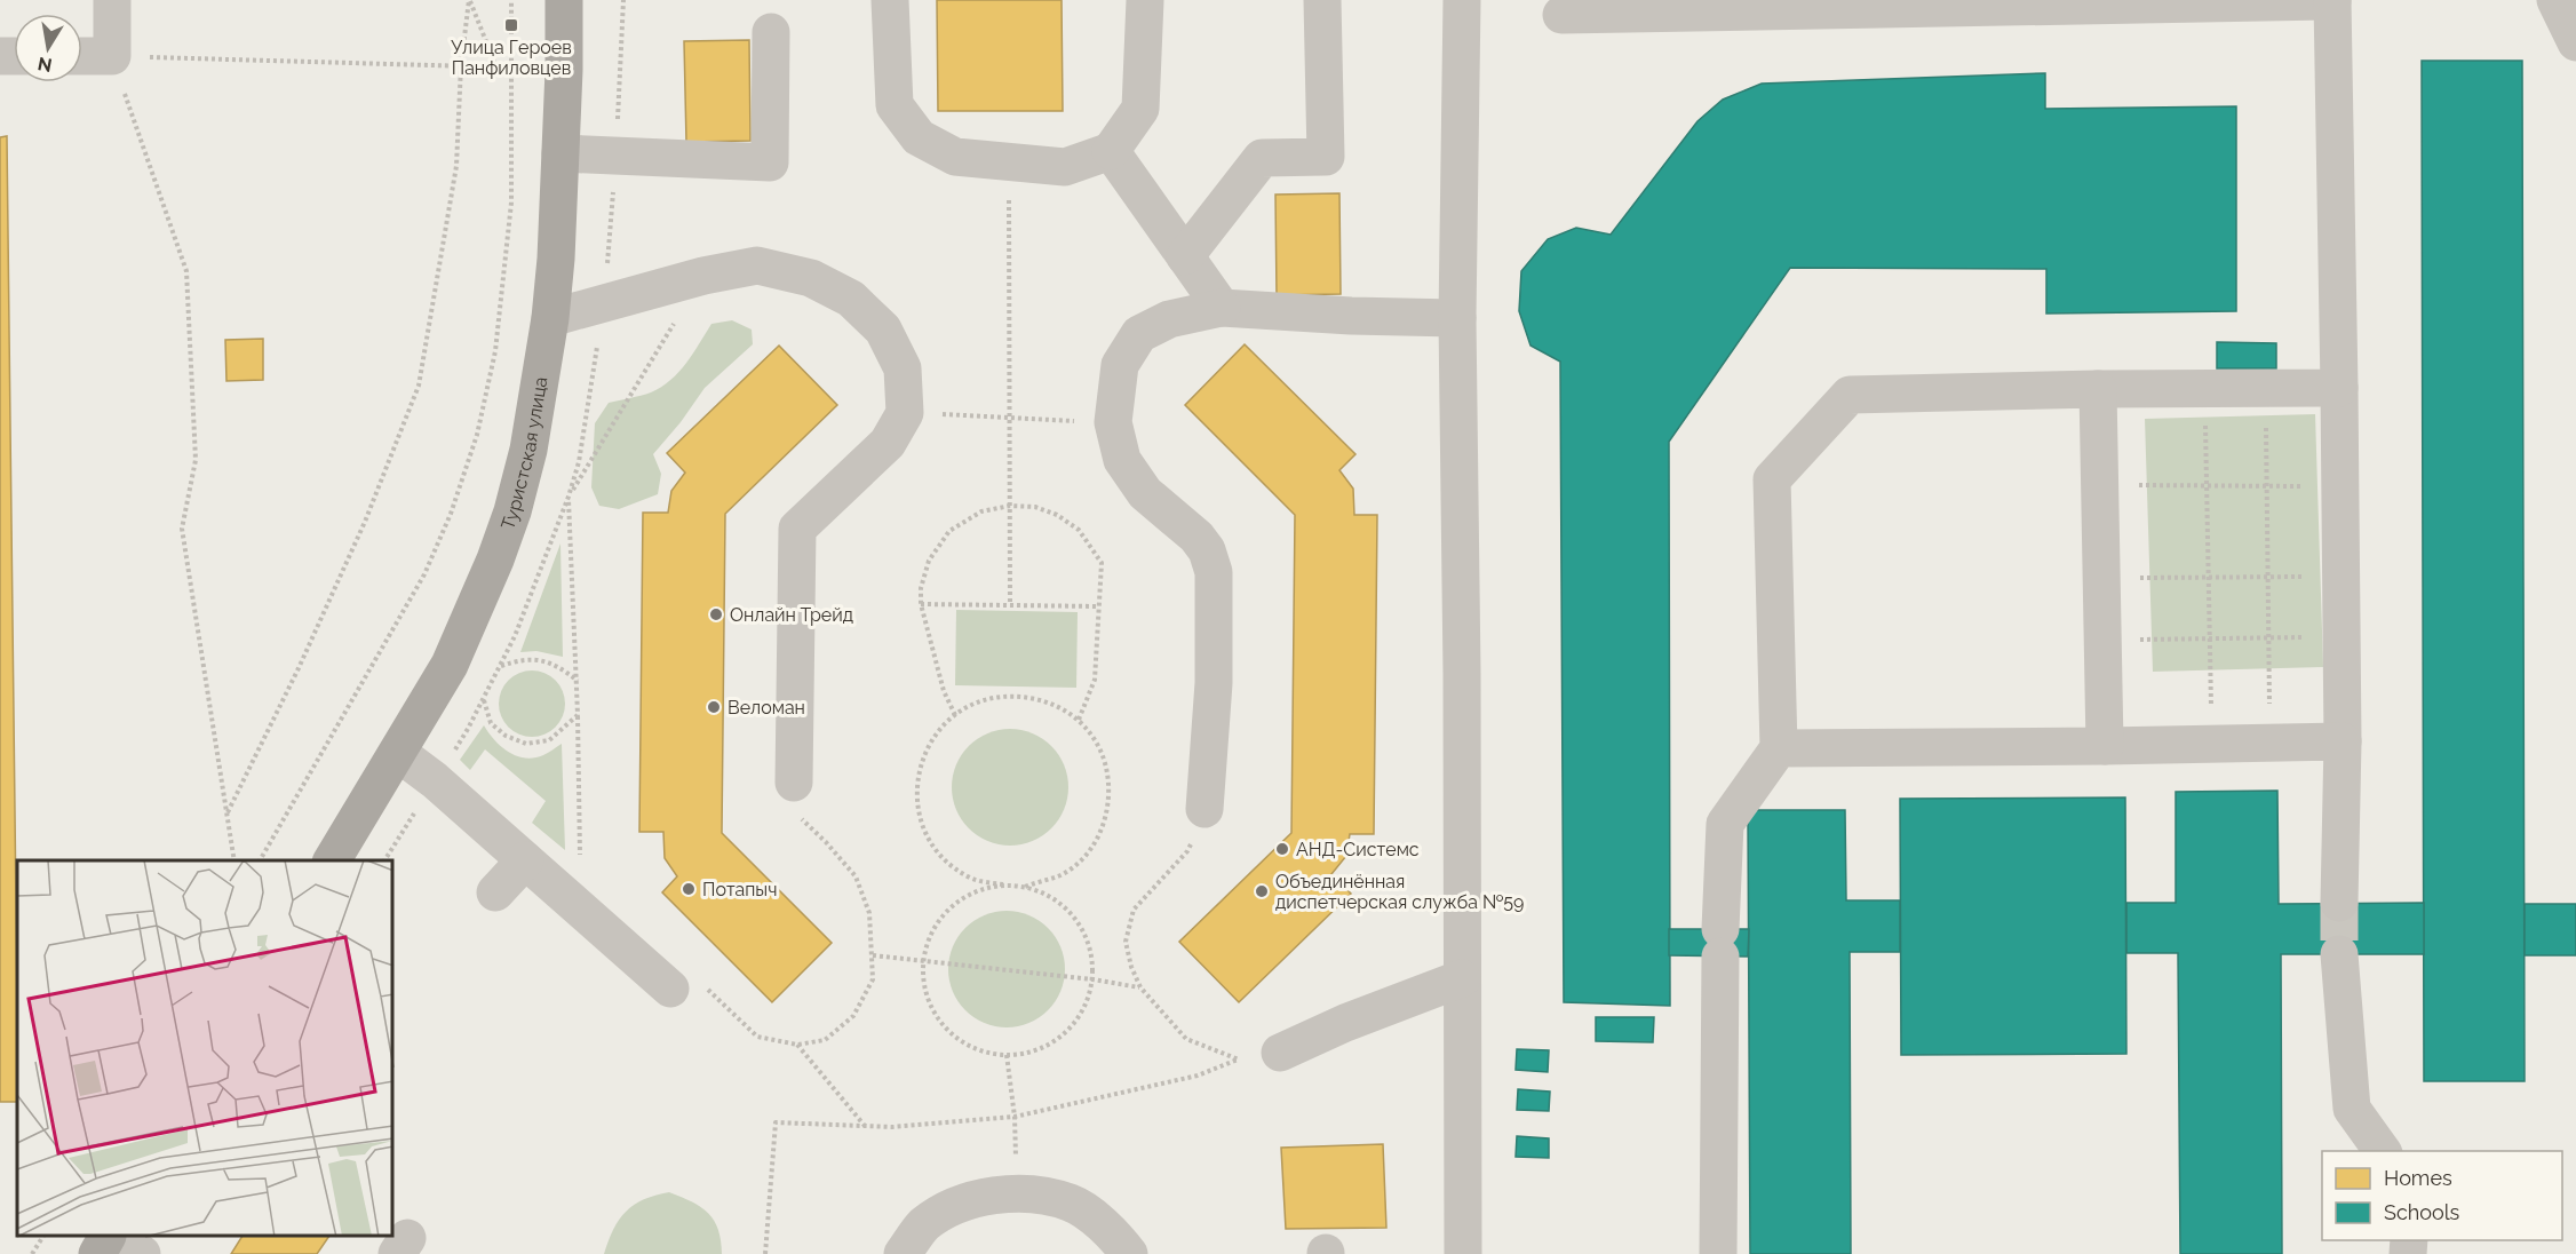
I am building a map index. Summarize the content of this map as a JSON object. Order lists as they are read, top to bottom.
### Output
{
  "streets": {
    "main road": ["Туристская улица"]
  },
  "places": {
    "transit": ["Улица Героев Панфиловцев"],
    "other": [
      "Онлайн Трейд",
      "Веломан",
      "АНД-Системс",
      "Потапыч",
      "Объединённая диспетчерская служба №59"
    ]
  },
  "legend": ["Homes", "Schools"],
  "north": "bottom"
}
